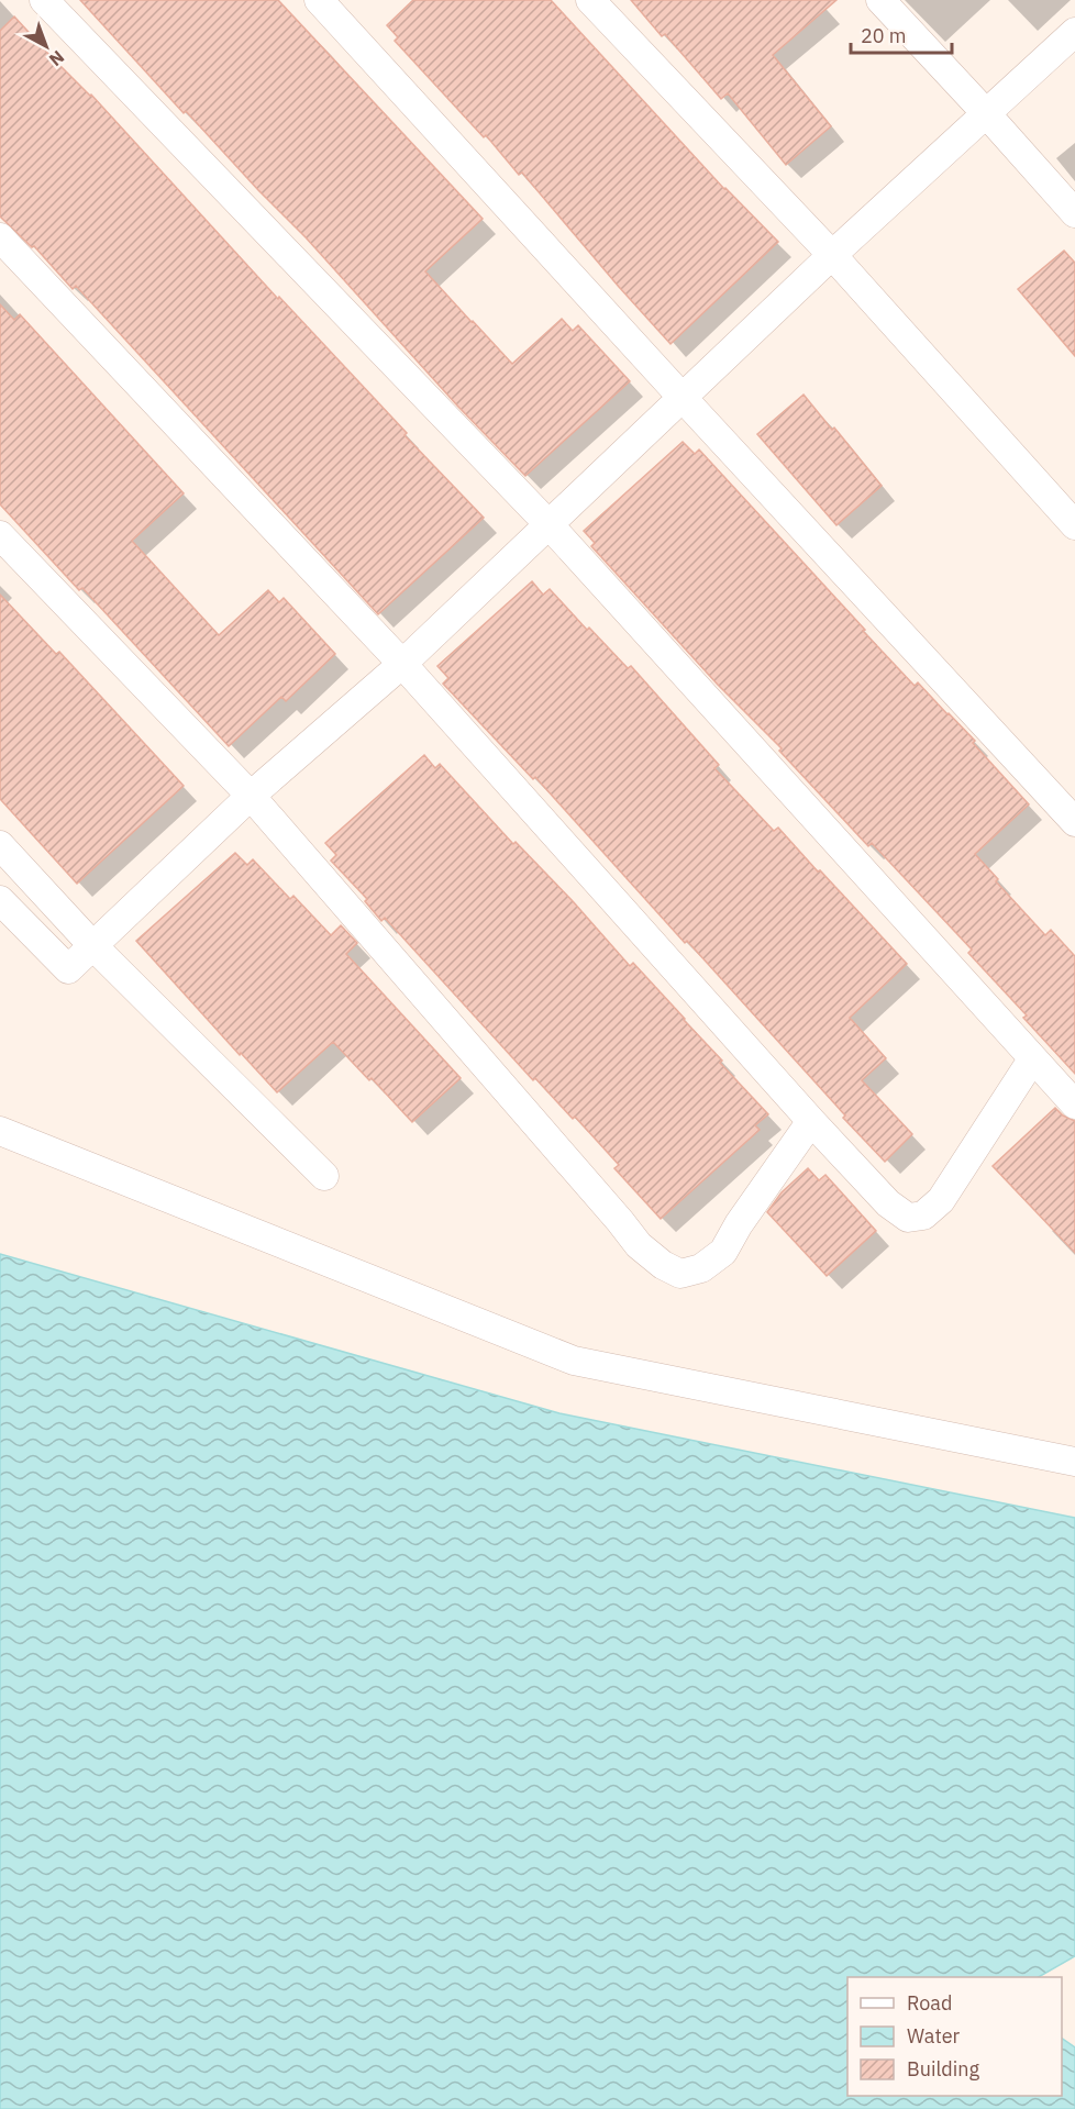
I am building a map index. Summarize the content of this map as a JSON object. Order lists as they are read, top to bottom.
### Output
{
  "legend": ["Road", "Water", "Building"],
  "scale_bar": "20 m",
  "north": "bottom right"
}
